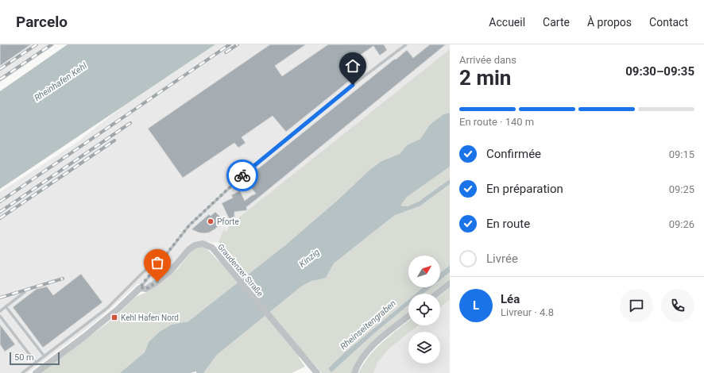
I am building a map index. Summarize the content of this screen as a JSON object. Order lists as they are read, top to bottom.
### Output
{
  "streets": {
    "street": ["Graudenzer Straße"]
  },
  "water": ["Rheinhafen Kehl", "Kinzig", "Rheinseitengraben"],
  "places": {
    "other": ["Pforte"],
    "transit": ["Kehl Hafen Nord"]
  },
  "scale_bar": "50 m",
  "north": "top right",
  "page": {
    "header": "Parcelo",
    "nav": [
      "Accueil",
      "Carte",
      "À propos",
      "Contact"
    ],
    "heading": ["2 min", "Arrivée dans", "09:30–09:35"],
    "panel": ["Léa", "Livreur · 4.8"],
    "bar": "En route · 140 m",
    "list": [
      ["Confirmée", "09:15"],
      ["En préparation", "09:25"],
      ["En route", "09:26"],
      "Livrée"
    ],
    "round": "L",
    "scale": "50 m"
  }
}
